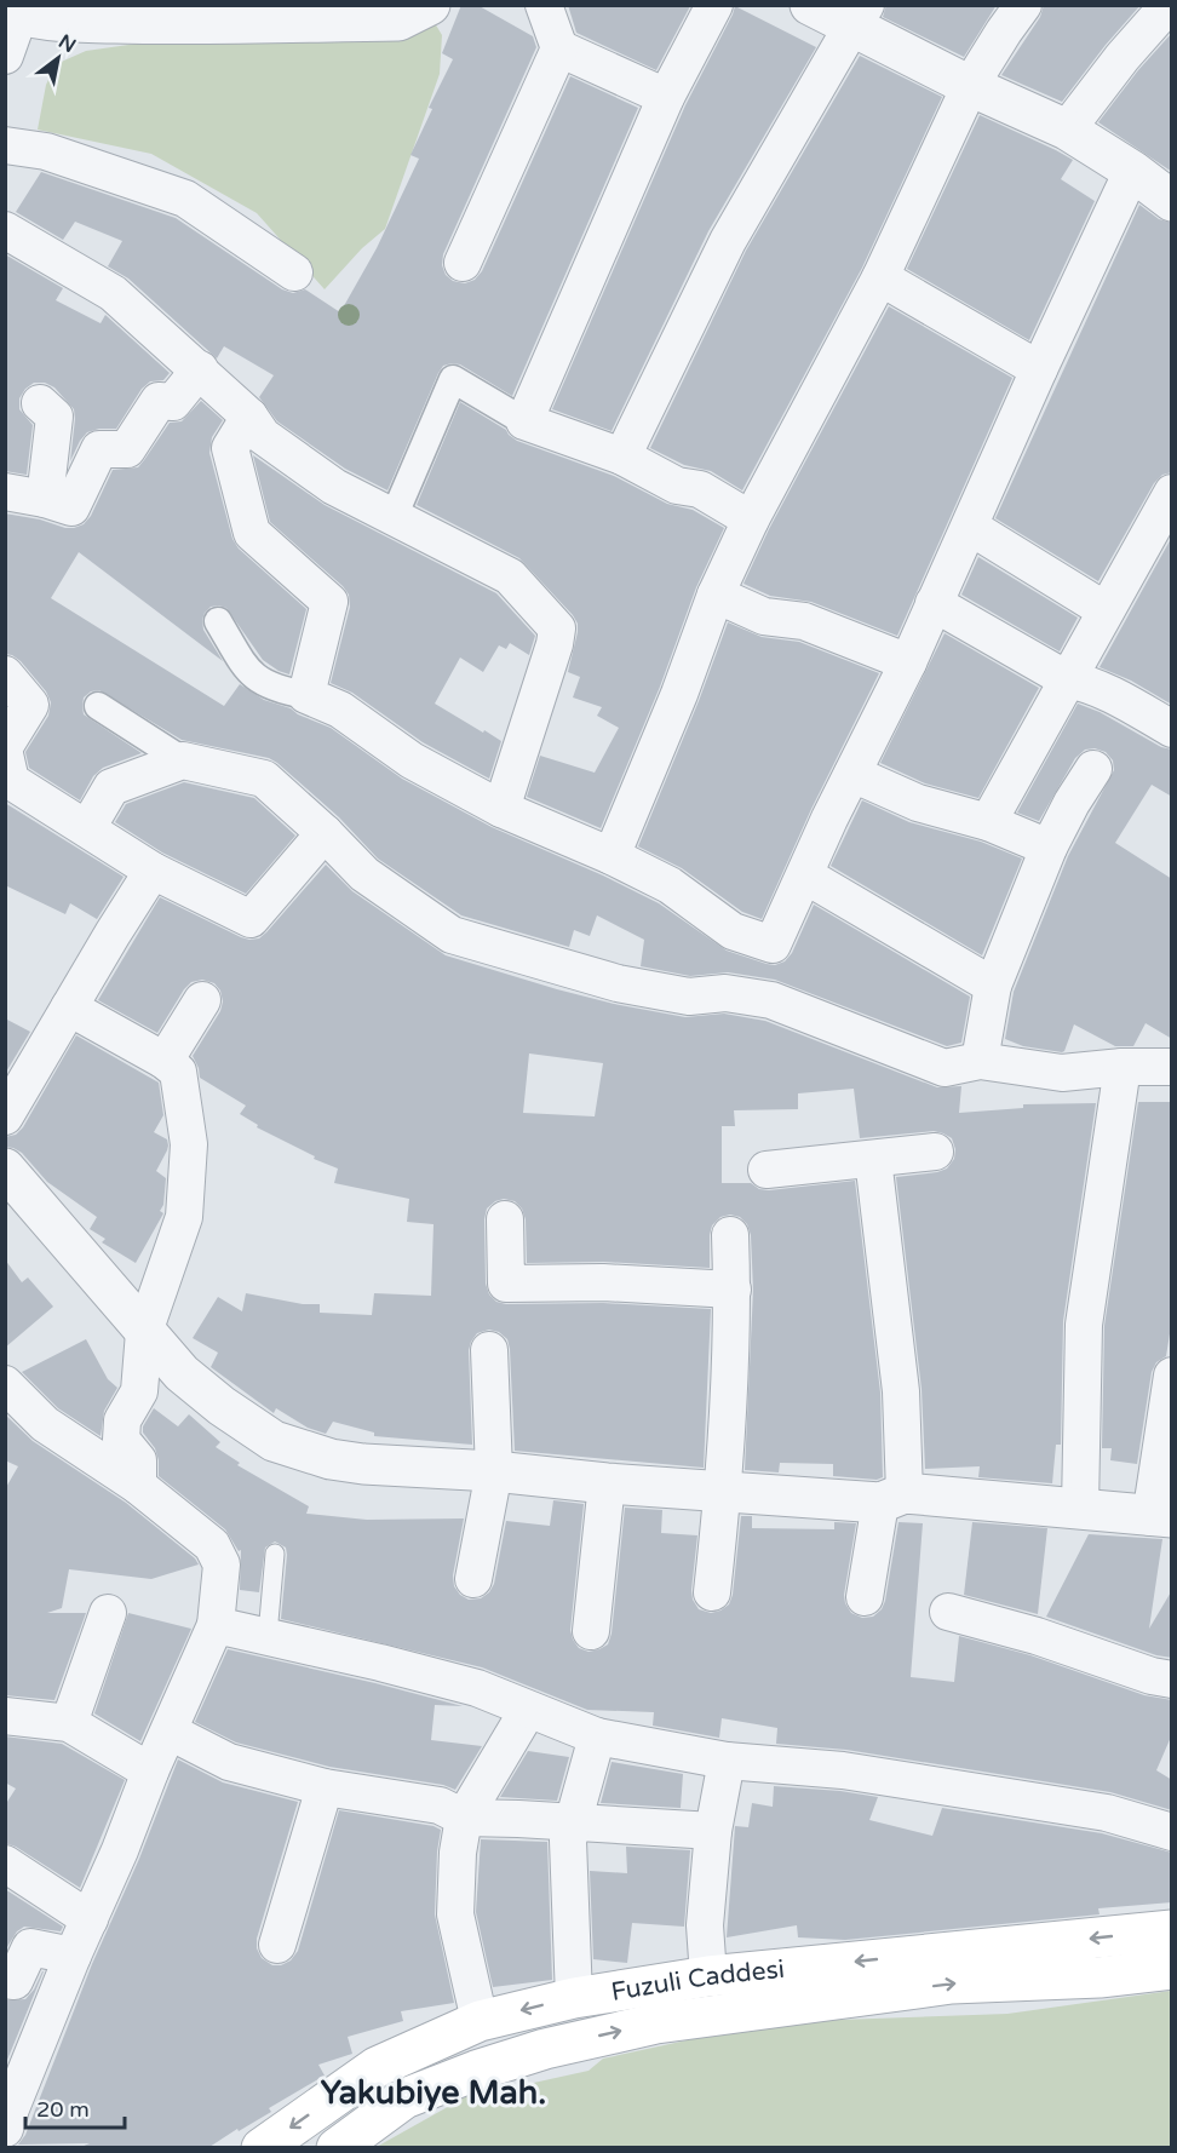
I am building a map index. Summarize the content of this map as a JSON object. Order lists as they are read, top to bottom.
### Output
{
  "streets": {
    "main road": ["Fuzuli Caddesi"]
  },
  "districts": ["Yakubiye Mah."],
  "scale_bar": "20 m",
  "north": "top right"
}
